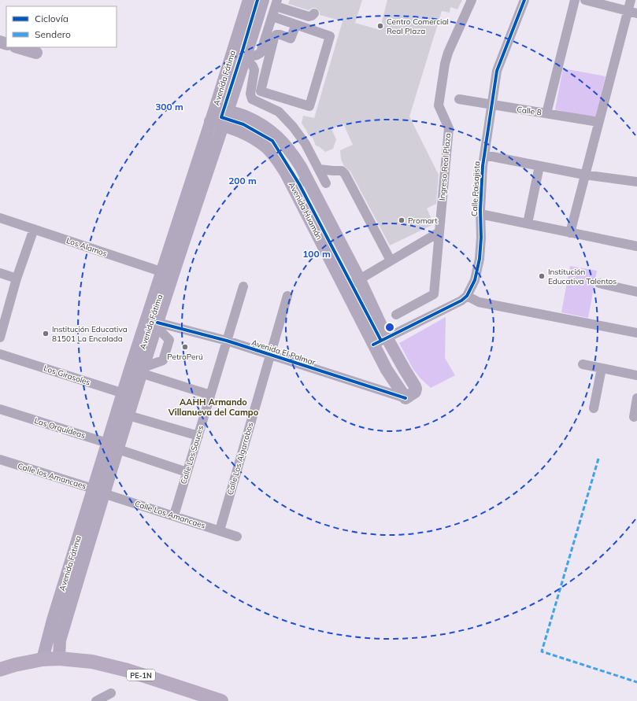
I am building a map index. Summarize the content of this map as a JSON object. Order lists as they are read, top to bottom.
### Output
{
  "streets": {
    "highway": ["PE-1N"],
    "main road": ["Avenida Fátima", "Avenida Huamán"],
    "street": [
      "Calle 8",
      "Ingreso Real Plaza",
      "Calle Paisajista",
      "Los Alamos",
      "Avenida El Palmar",
      "Los Girasoles",
      "Las Orquídeas",
      "Calle Los Sauces",
      "Calle Los Algarrobos",
      "Calle los Amancaes",
      "Calle Los Amancaes"
    ]
  },
  "crossings": [
    ["Avenida Fátima", "Avenida Huamán"],
    ["Avenida Fátima", "Los Alamos"],
    ["Avenida Fátima", "Avenida El Palmar"],
    ["Avenida Fátima", "Los Girasoles"],
    ["Avenida Fátima", "Las Orquídeas"],
    ["Avenida Fátima", "Calle los Amancaes"],
    ["Avenida Fátima", "Calle Los Amancaes"],
    ["Avenida Fátima", "PE-1N"],
    ["Calle 8", "Calle Paisajista"],
    ["Calle Paisajista", "Avenida Huamán"],
    ["Avenida Huamán", "Avenida El Palmar"],
    ["Avenida El Palmar", "Calle Los Sauces"],
    ["Avenida El Palmar", "Calle Los Algarrobos"],
    ["Las Orquídeas", "Calle Los Sauces"],
    ["Calle Los Sauces", "Calle Los Amancaes"],
    ["Calle Los Algarrobos", "Calle Los Amancaes"],
    ["Calle los Amancaes", "Calle Los Amancaes"]
  ],
  "districts": ["AAHH Armando Villanueva del Campo"],
  "places": [
    "Centro Comercial Real Plaza",
    "Promart",
    "Institución Educativa Talentos",
    "Institución Educativa 81501 La Encalada",
    "PetroPerú"
  ],
  "legend": ["Ciclovía", "Sendero"],
  "rings": ["300 m", "200 m", "100 m"]
}
